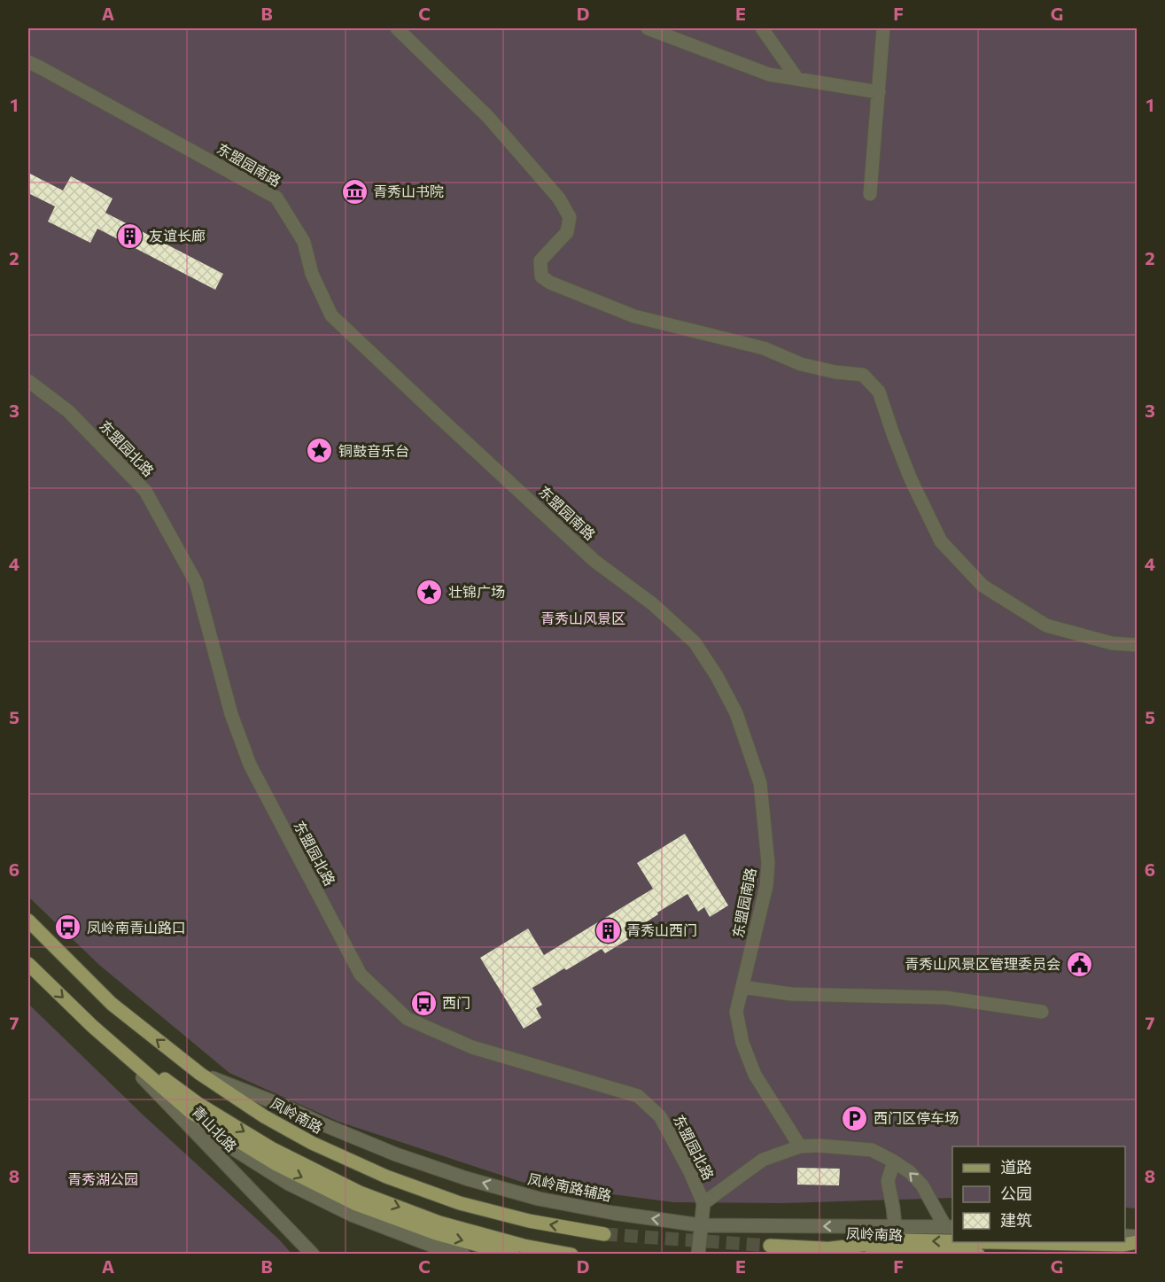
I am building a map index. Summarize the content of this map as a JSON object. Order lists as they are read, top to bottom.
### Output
{
  "streets": {
    "main road": ["凤岭南路"],
    "street": [
      "东盟园南路",
      "东盟园北路",
      "青山北路",
      "凤岭南路辅路"
    ]
  },
  "crossings": [
    ["凤岭南路", "凤岭南路辅路"]
  ],
  "parks": ["青秀山风景区", "青秀湖公园"],
  "places": {
    "museum": ["青秀山书院"],
    "building": ["友谊长廊", "青秀山西门"],
    "place": ["铜鼓音乐台", "壮锦广场"],
    "bus stop": ["凤岭南青山路口", "西门"],
    "public building": ["青秀山风景区管理委员会"],
    "parking": ["西门区停车场"]
  },
  "legend": ["道路", "公园", "建筑"],
  "grid": {
    "columns": [
      "A",
      "B",
      "C",
      "D",
      "E",
      "F",
      "G"
    ],
    "rows": [
      "1",
      "2",
      "3",
      "4",
      "5",
      "6",
      "7",
      "8"
    ]
  }
}
